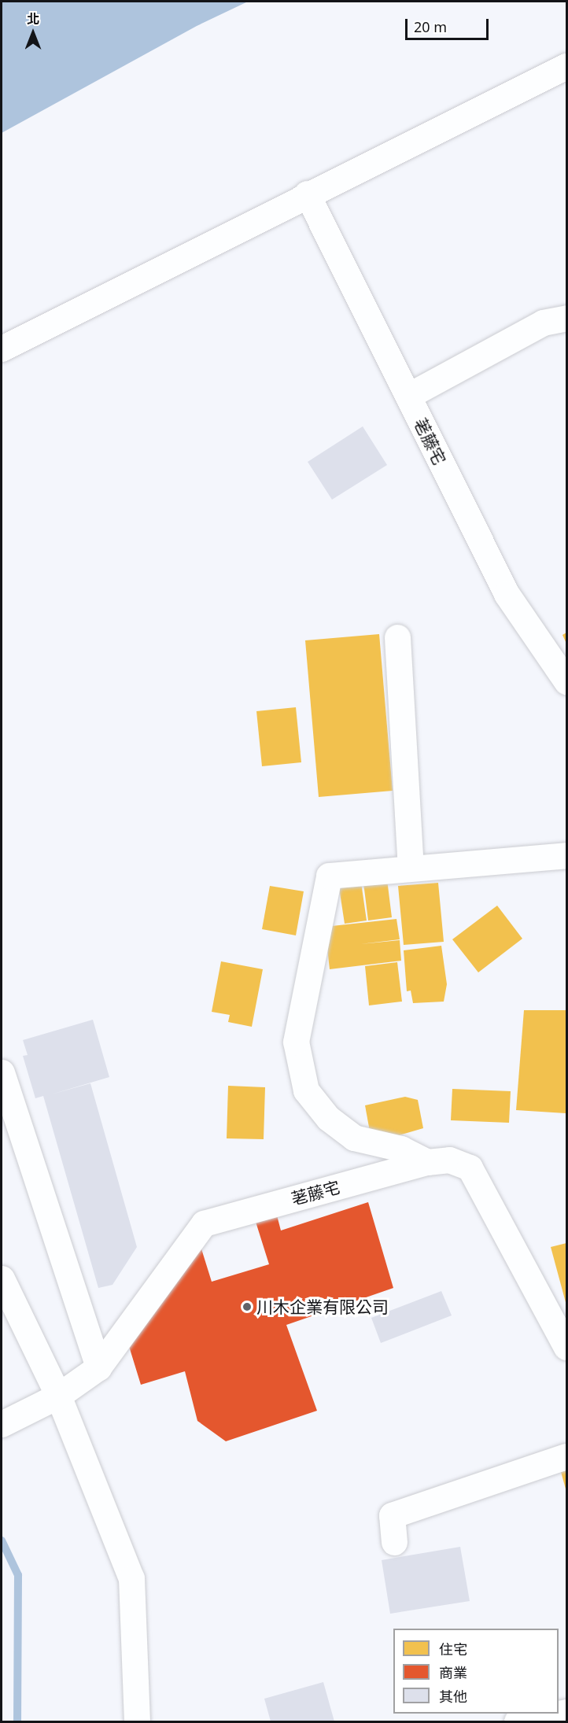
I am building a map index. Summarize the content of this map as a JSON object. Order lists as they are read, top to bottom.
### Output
{
  "streets": {
    "street": ["荖藤宅"]
  },
  "places": ["川木企業有限公司"],
  "legend": ["住宅", "商業", "其他"],
  "scale_bar": "20 m",
  "north": "top"
}
